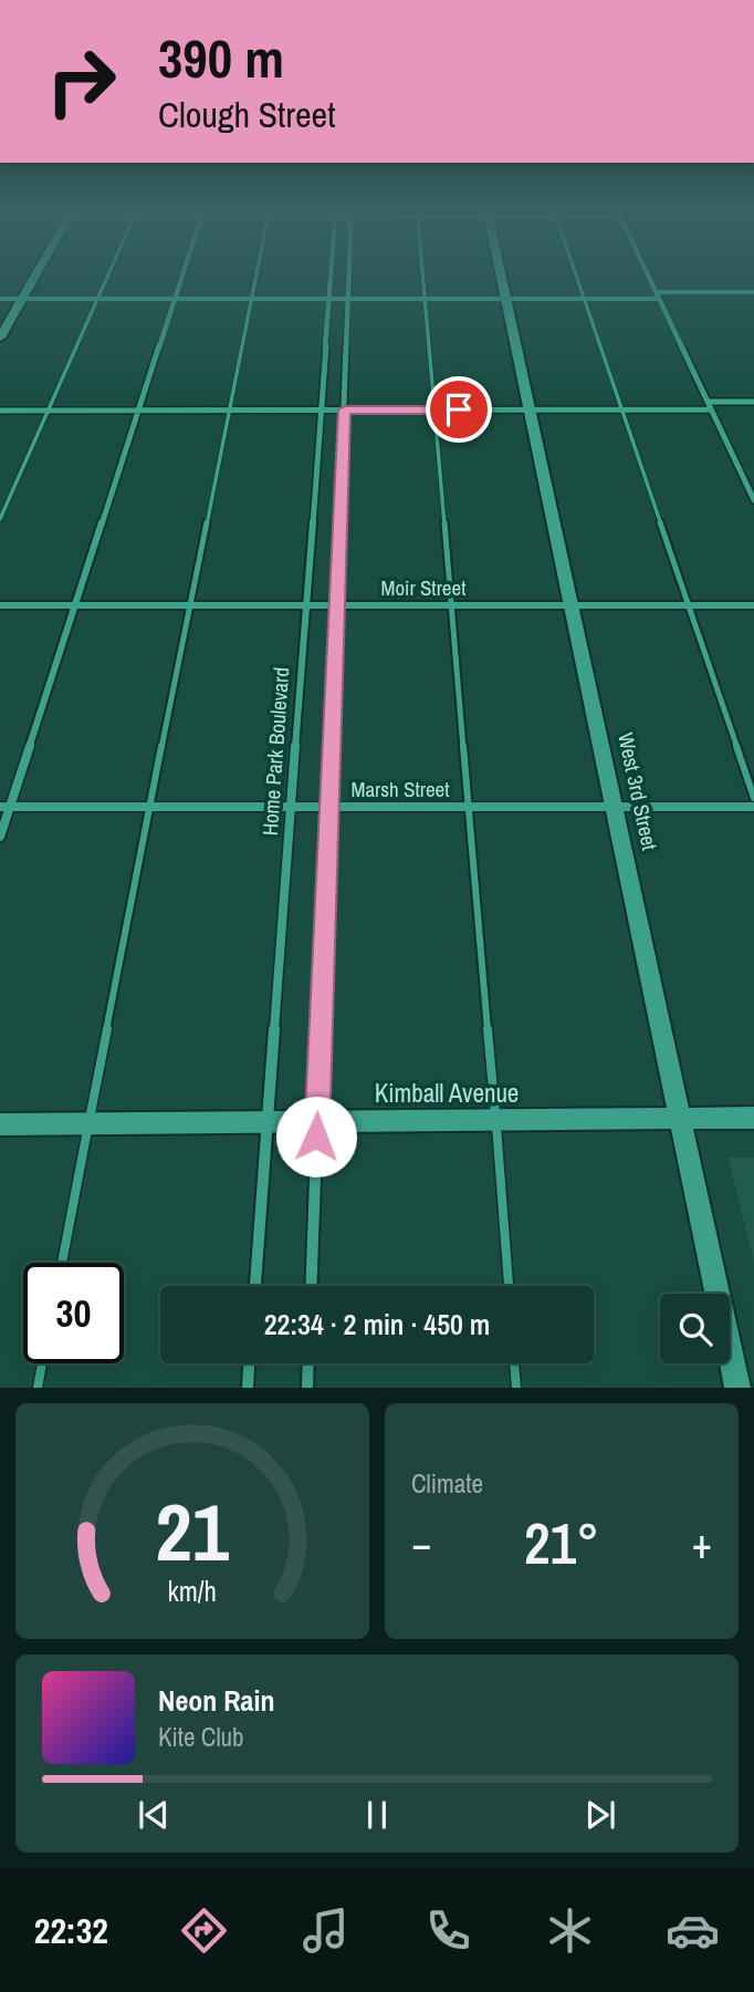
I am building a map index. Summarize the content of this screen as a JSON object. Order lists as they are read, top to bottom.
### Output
{
  "streets": {
    "street": [
      "Moir Street",
      "Home Park Boulevard",
      "Marsh Street",
      "West 3rd Street",
      "Kimball Avenue"
    ]
  },
  "crossings": [
    ["Moir Street", "Home Park Boulevard"],
    ["Moir Street", "West 3rd Street"],
    ["Home Park Boulevard", "Marsh Street"],
    ["Home Park Boulevard", "Kimball Avenue"],
    ["Marsh Street", "West 3rd Street"],
    ["West 3rd Street", "Kimball Avenue"]
  ],
  "page": {
    "turn": ["390 m", "Clough Street"],
    "limit": "30",
    "trip": "22:34 · 2 min · 450 m",
    "tile": "Climate",
    "heat": ["−", "21°", "+"],
    "song": ["Neon Rain", "Kite Club"],
    "tabs": "22:32",
    "gauge": ["21", "km/h"]
  }
}
